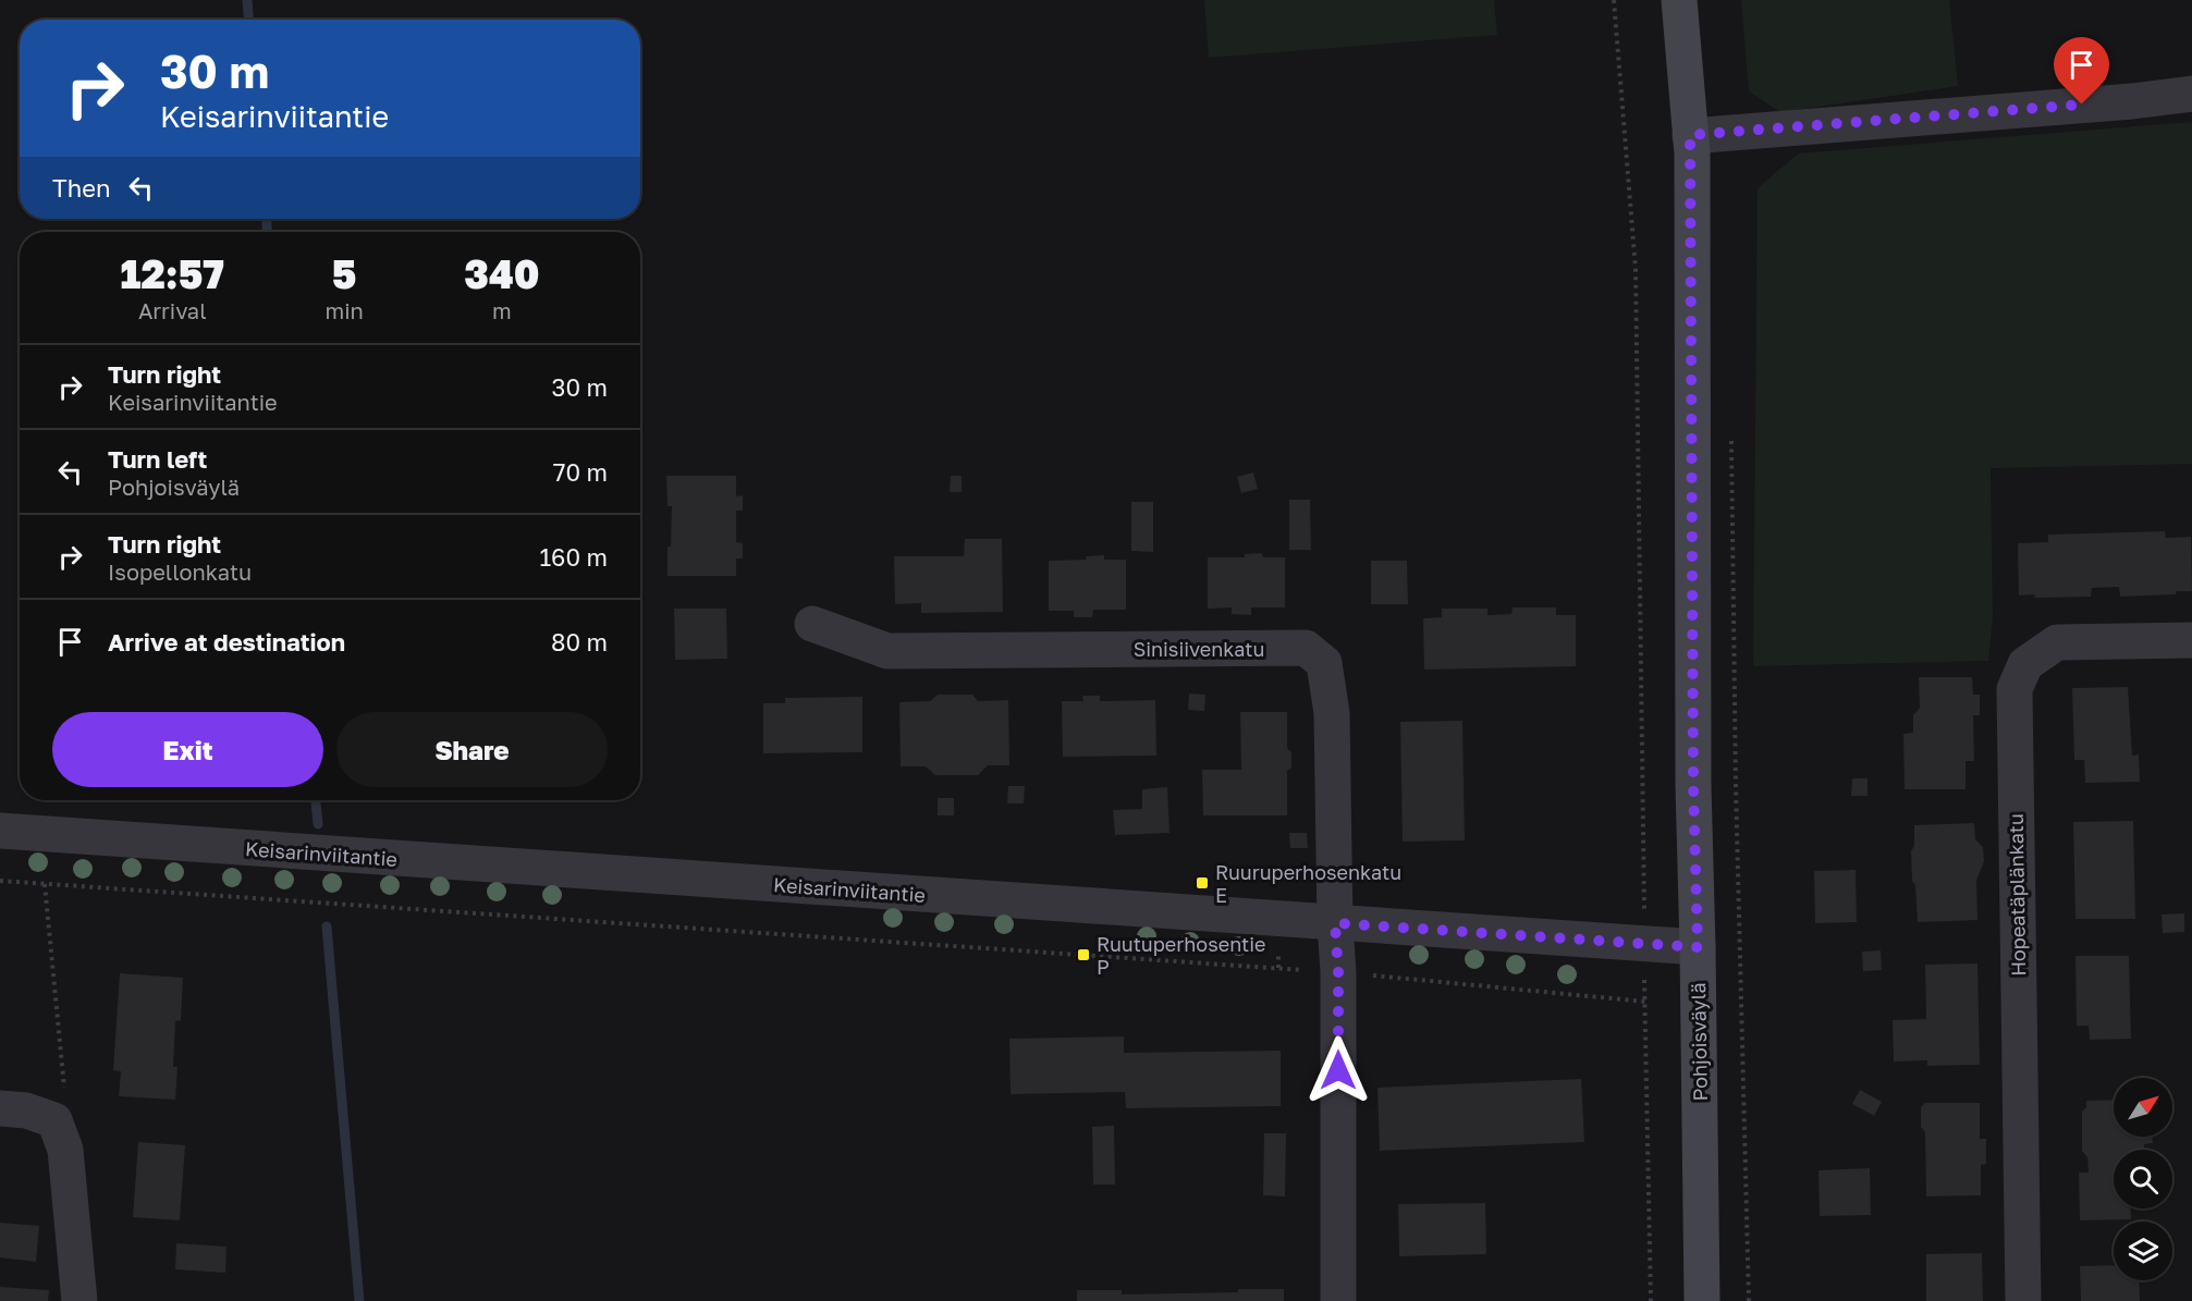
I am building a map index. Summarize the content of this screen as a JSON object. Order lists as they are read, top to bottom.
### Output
{
  "streets": {
    "main road": ["Pohjoisväylä"],
    "street": ["Sinisiivenkatu", "Keisarinviitantie", "Hopeatäplänkatu"]
  },
  "crossings": [
    ["Sinisiivenkatu", "Keisarinviitantie"],
    ["Keisarinviitantie", "Pohjoisväylä"]
  ],
  "places": {
    "transit": ["Ruuruperhosenkatu E", "Ruutuperhosentie P"]
  },
  "north": "top right",
  "page": {
    "turn": ["30 m", "Keisarinviitantie"],
    "then": "Then",
    "eta": [
      "12:57",
      "Arrival",
      "5",
      "min",
      "340",
      "m"
    ],
    "list": [
      {
        "name": "Turn right",
        "note": "Keisarinviitantie",
        "value": "30 m"
      },
      {
        "name": "Turn left",
        "note": "Pohjoisväylä",
        "value": "70 m"
      },
      {
        "name": "Turn right",
        "note": "Isopellonkatu",
        "value": "160 m"
      },
      {
        "name": "Arrive at destination",
        "value": "80 m"
      }
    ],
    "buttons": ["Exit", "Share"]
  }
}
